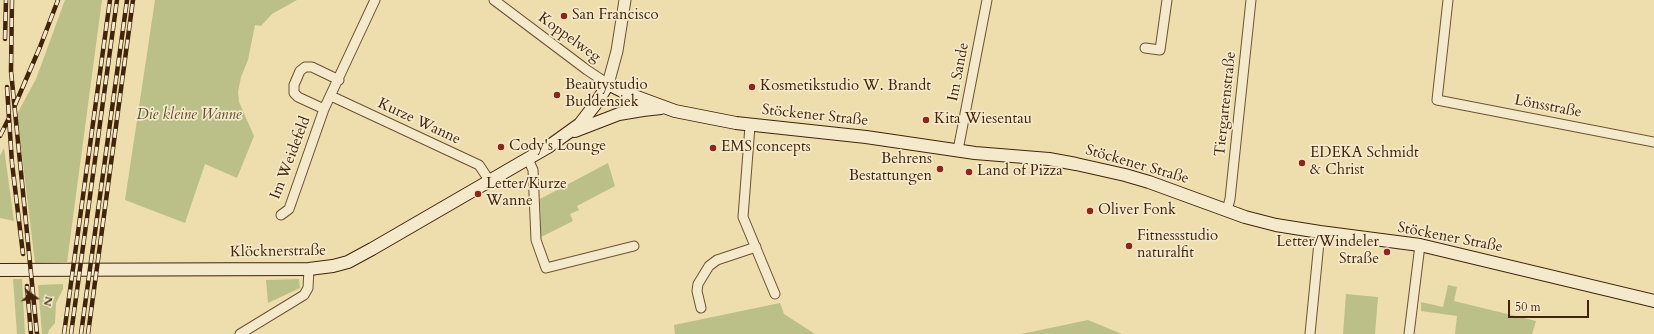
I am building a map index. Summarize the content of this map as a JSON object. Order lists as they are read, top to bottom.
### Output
{
  "streets": {
    "main road": ["Stöckener Straße", "Klöcknerstraße"],
    "street": [
      "Koppelweg",
      "Im Sande",
      "Tiergartenstraße",
      "Lönsstraße",
      "Kurze Wanne",
      "Im Weidefeld"
    ]
  },
  "crossings": [
    ["Koppelweg", "Stöckener Straße"],
    ["Im Sande", "Stöckener Straße"],
    ["Tiergartenstraße", "Stöckener Straße"],
    ["Kurze Wanne", "Im Weidefeld"],
    ["Kurze Wanne", "Klöcknerstraße"]
  ],
  "parks": ["Die kleine Wanne"],
  "places": [
    "San Francisco",
    "Kosmetikstudio W. Brandt",
    "Beautystudio Buddensiek",
    "Kita Wiesentau",
    "Cody's Lounge",
    "EMS concepts",
    "EDEKA Schmidt & Christ",
    "Behrens Bestattungen",
    "Land of Pizza",
    "Letter/Kurze Wanne",
    "Oliver Fonk",
    "Fitnessstudio naturalfit",
    "Letter/Windeler Straße"
  ],
  "scale_bar": "50 m",
  "north": "right"
}
